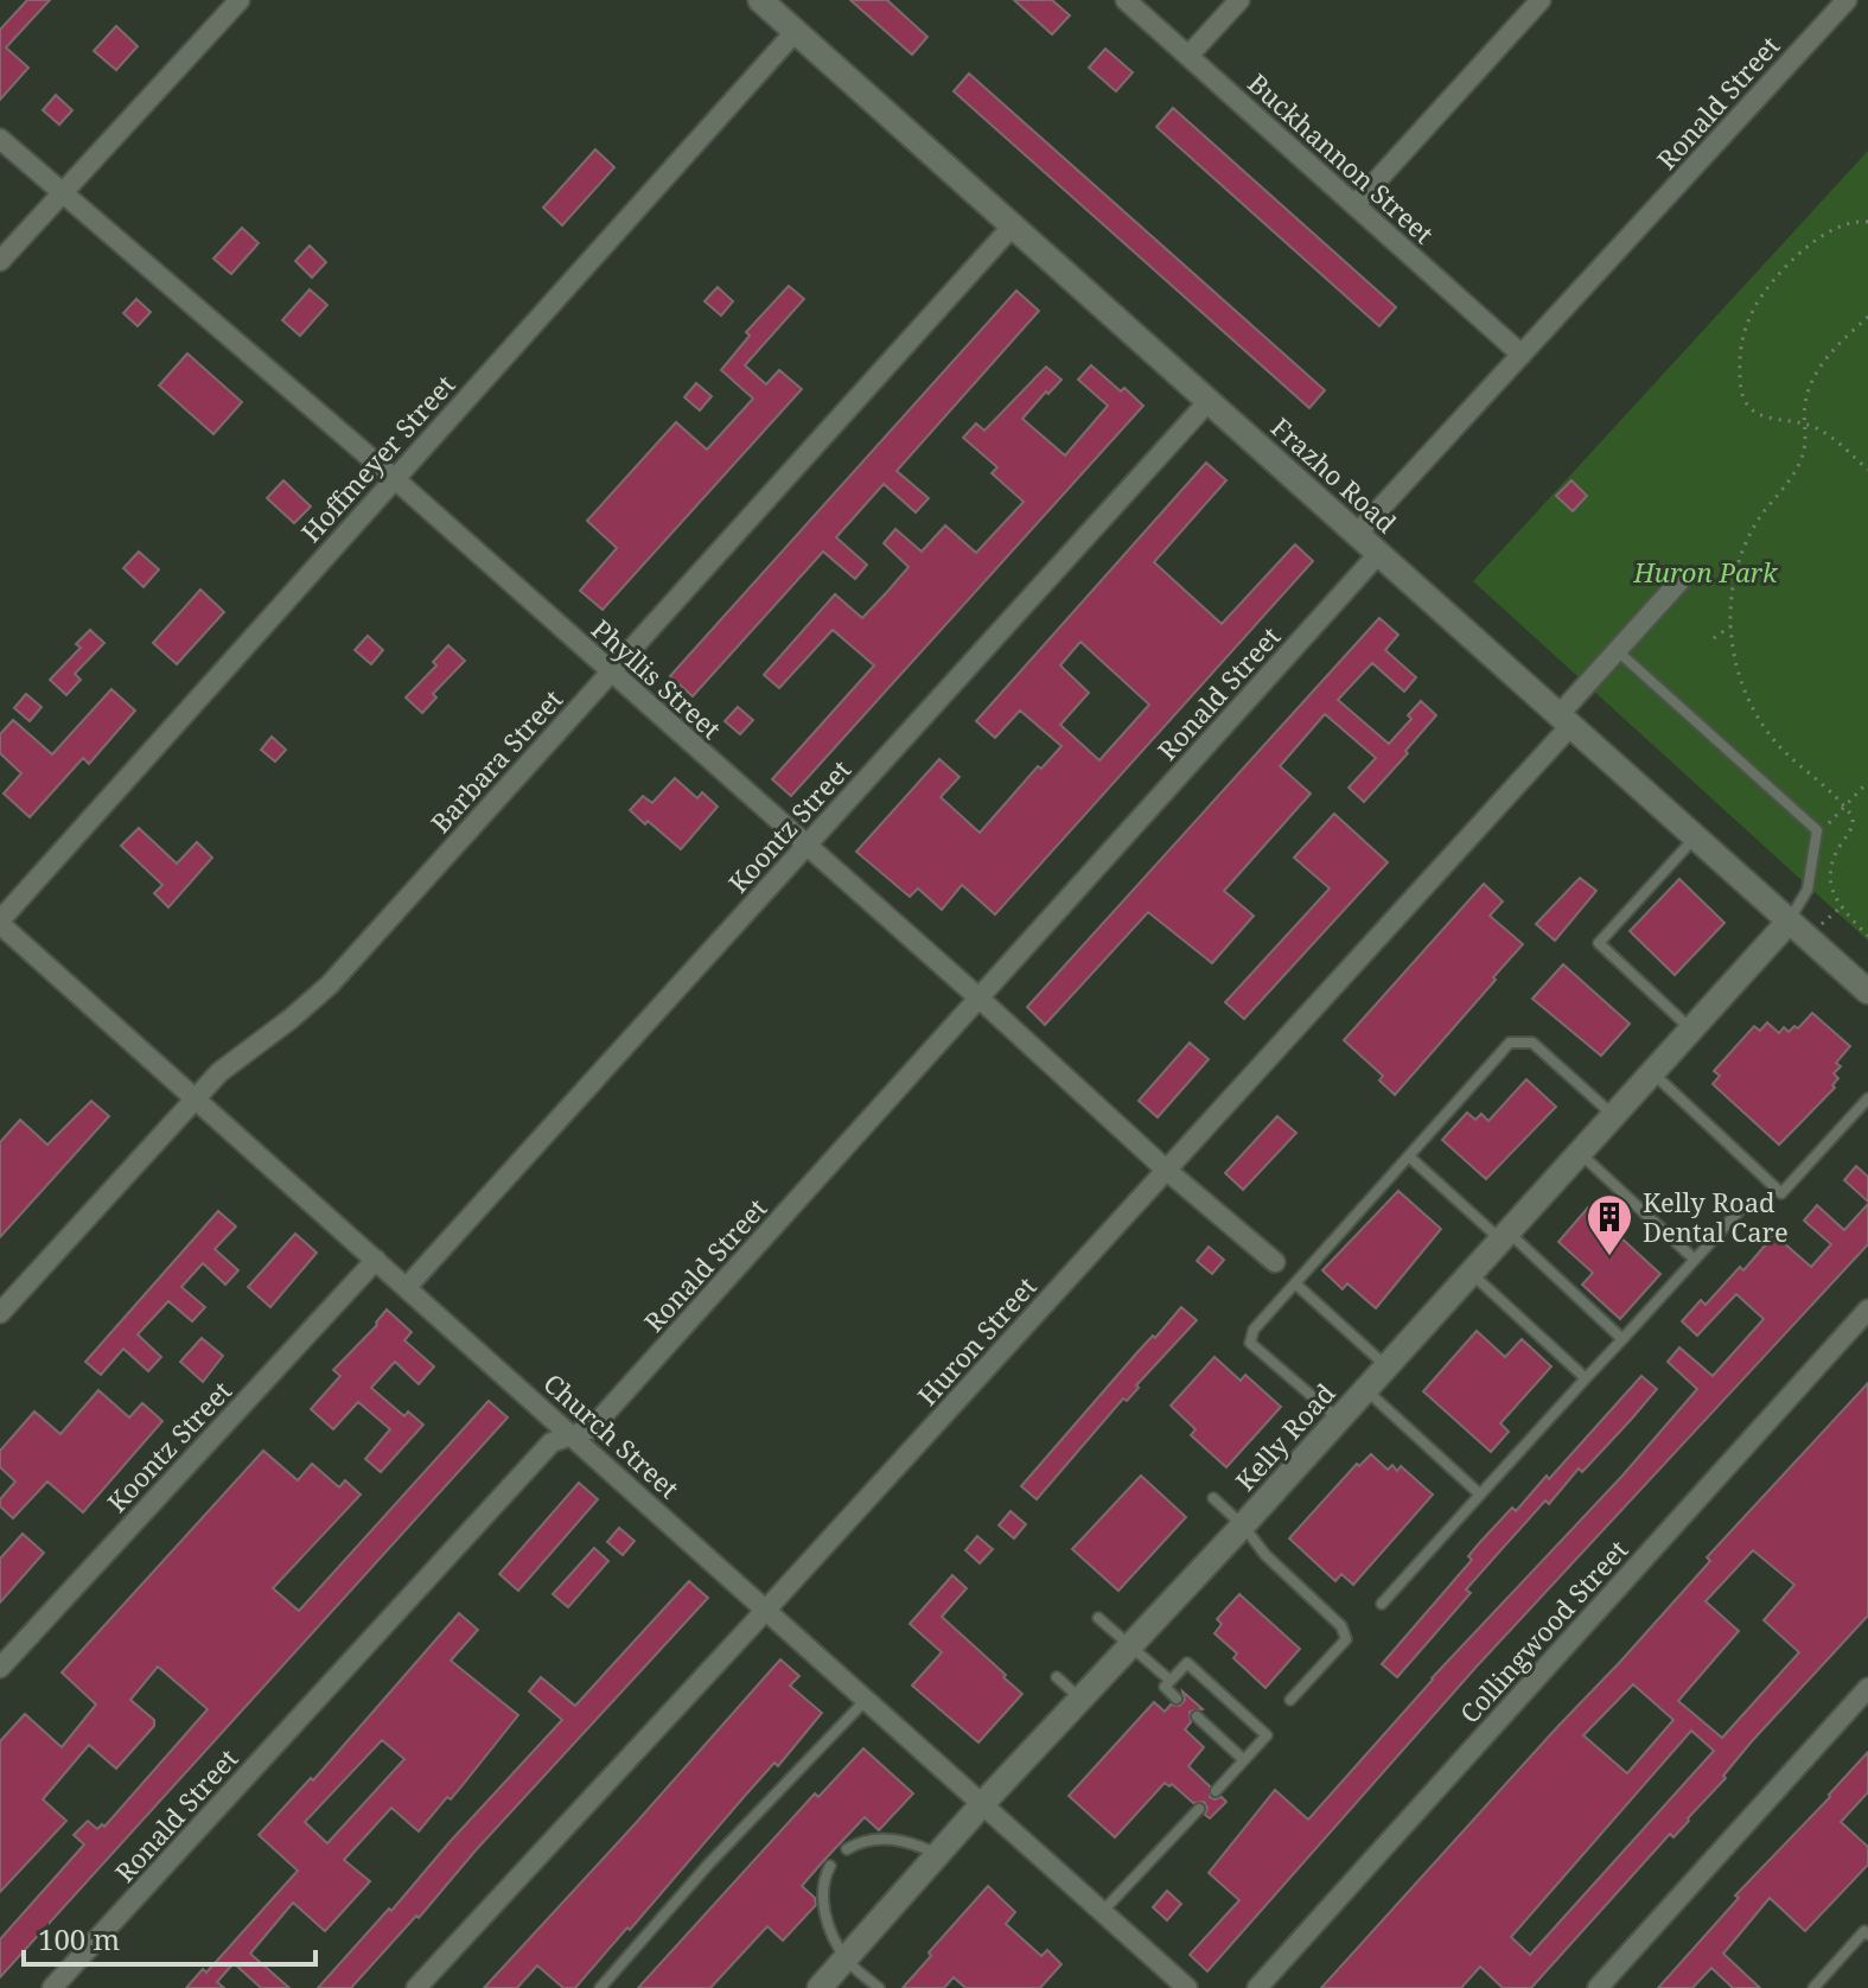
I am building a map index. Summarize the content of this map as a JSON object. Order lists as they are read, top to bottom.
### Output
{
  "streets": {
    "street": [
      "Ronald Street",
      "Buckhannon Street",
      "Hoffmeyer Street",
      "Frazho Road",
      "Phyllis Street",
      "Barbara Street",
      "Koontz Street",
      "Huron Street",
      "Church Street",
      "Kelly Road",
      "Collingwood Street"
    ]
  },
  "crossings": [
    ["Ronald Street", "Buckhannon Street"],
    ["Ronald Street", "Frazho Road"],
    ["Ronald Street", "Phyllis Street"],
    ["Ronald Street", "Church Street"],
    ["Hoffmeyer Street", "Frazho Road"],
    ["Hoffmeyer Street", "Phyllis Street"],
    ["Hoffmeyer Street", "Church Street"],
    ["Frazho Road", "Barbara Street"],
    ["Frazho Road", "Koontz Street"],
    ["Frazho Road", "Huron Street"],
    ["Frazho Road", "Kelly Road"],
    ["Phyllis Street", "Barbara Street"],
    ["Phyllis Street", "Koontz Street"],
    ["Phyllis Street", "Huron Street"],
    ["Barbara Street", "Church Street"],
    ["Koontz Street", "Church Street"],
    ["Huron Street", "Church Street"],
    ["Church Street", "Kelly Road"]
  ],
  "parks": ["Huron Park"],
  "places": {
    "building": ["Kelly Road Dental Care"]
  },
  "scale_bar": "100 m"
}
